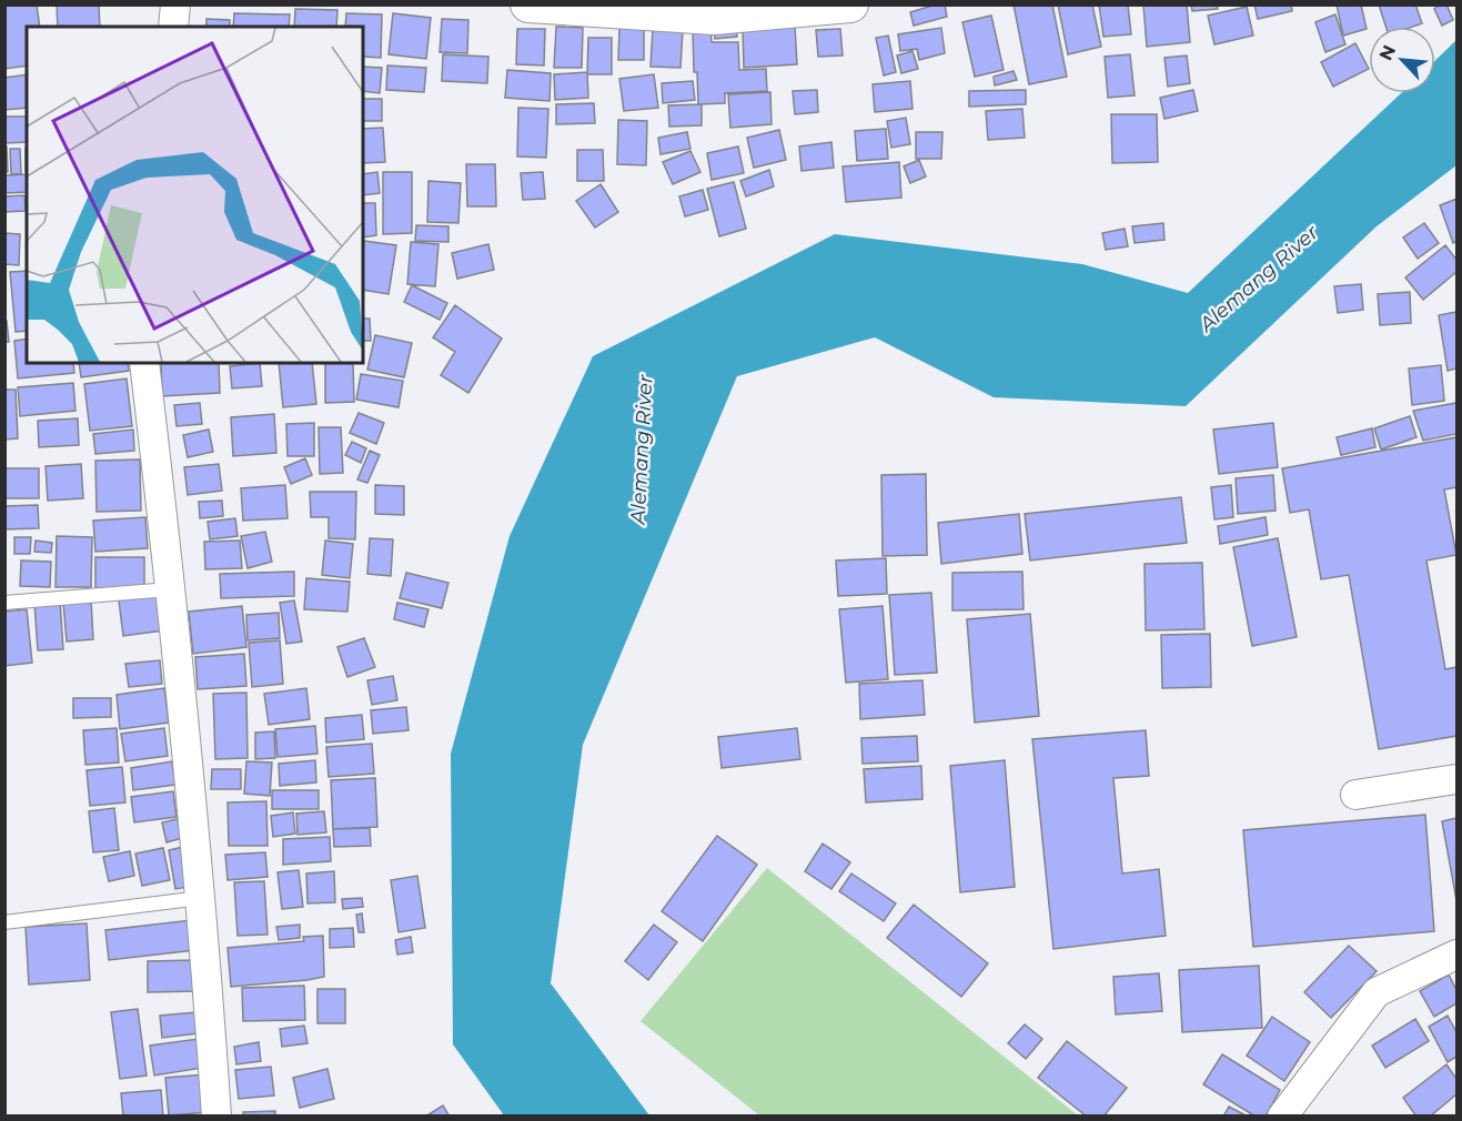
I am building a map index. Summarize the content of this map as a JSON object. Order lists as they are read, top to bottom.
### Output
{
  "water": ["Alemang River"],
  "north": "top left"
}
